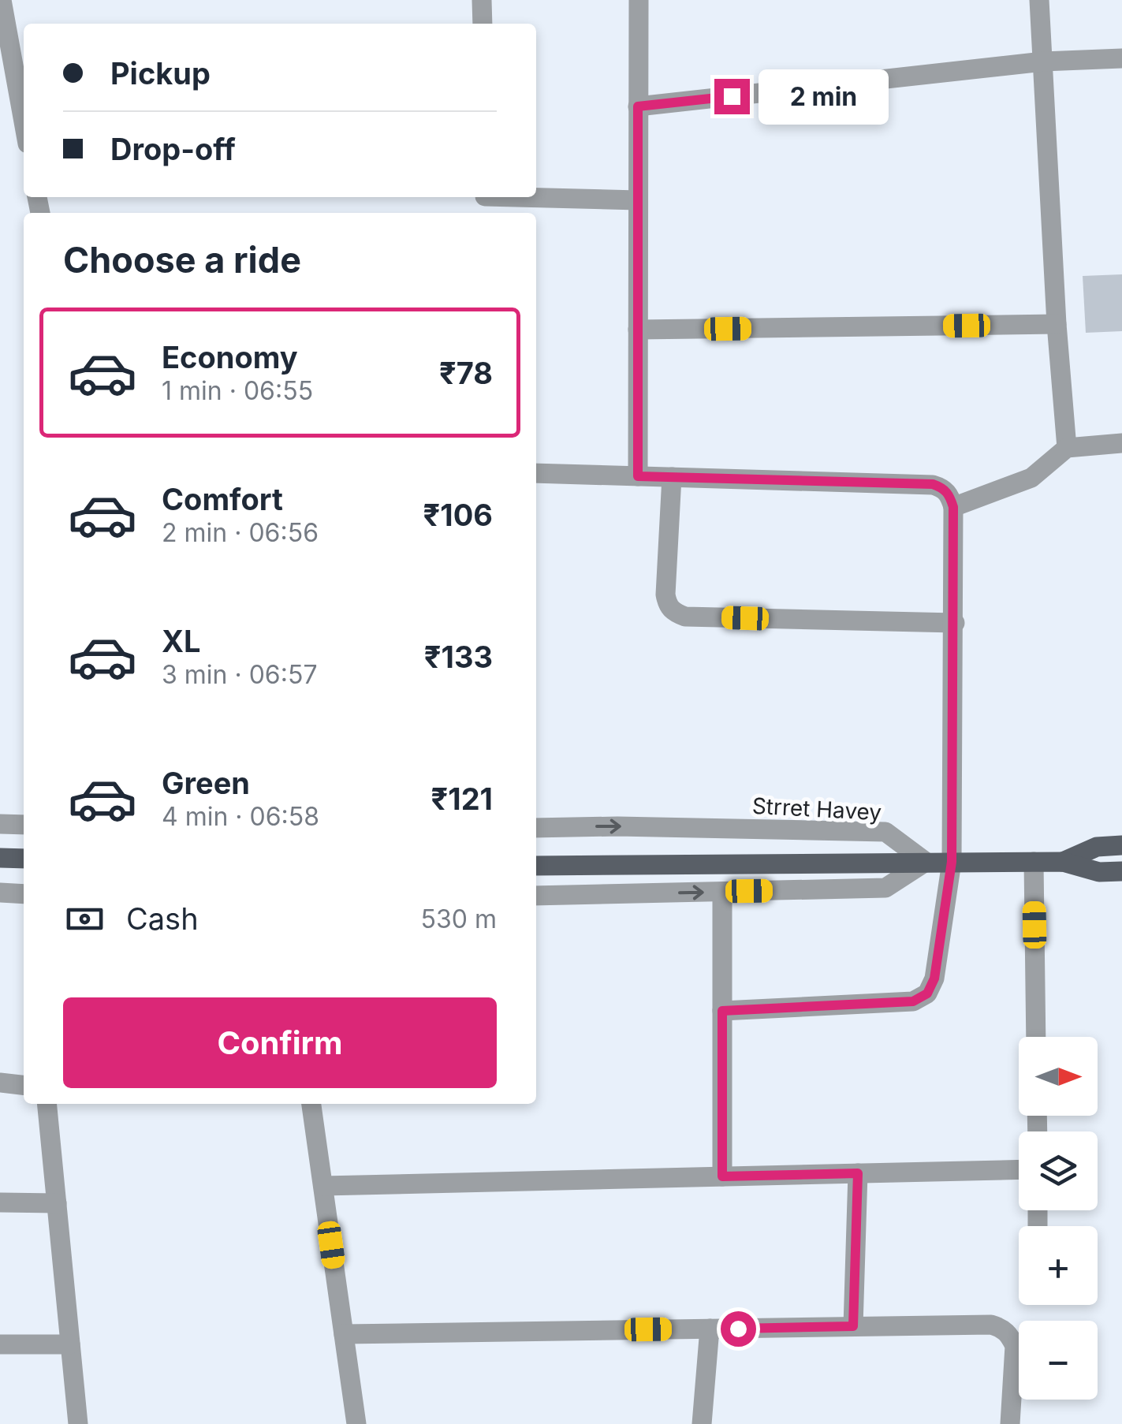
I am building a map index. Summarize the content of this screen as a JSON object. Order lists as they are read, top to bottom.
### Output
{
  "streets": {
    "street": ["Strret Havey"]
  },
  "north": "right",
  "page": {
    "banner": ["Pickup", "Drop-off"],
    "bubble": "2 min",
    "heading": "Choose a ride",
    "list": [
      {
        "name": "Economy",
        "note": "1 min · 06:55",
        "value": "₹78"
      },
      {
        "name": "Comfort",
        "note": "2 min · 06:56",
        "value": "₹106"
      },
      {
        "name": "XL",
        "note": "3 min · 06:57",
        "value": "₹133"
      },
      {
        "name": "Green",
        "note": "4 min · 06:58",
        "value": "₹121"
      }
    ],
    "pay": ["Cash", "530 m"],
    "buttons": "Confirm",
    "map_buttons": ["+", "−"]
  }
}
